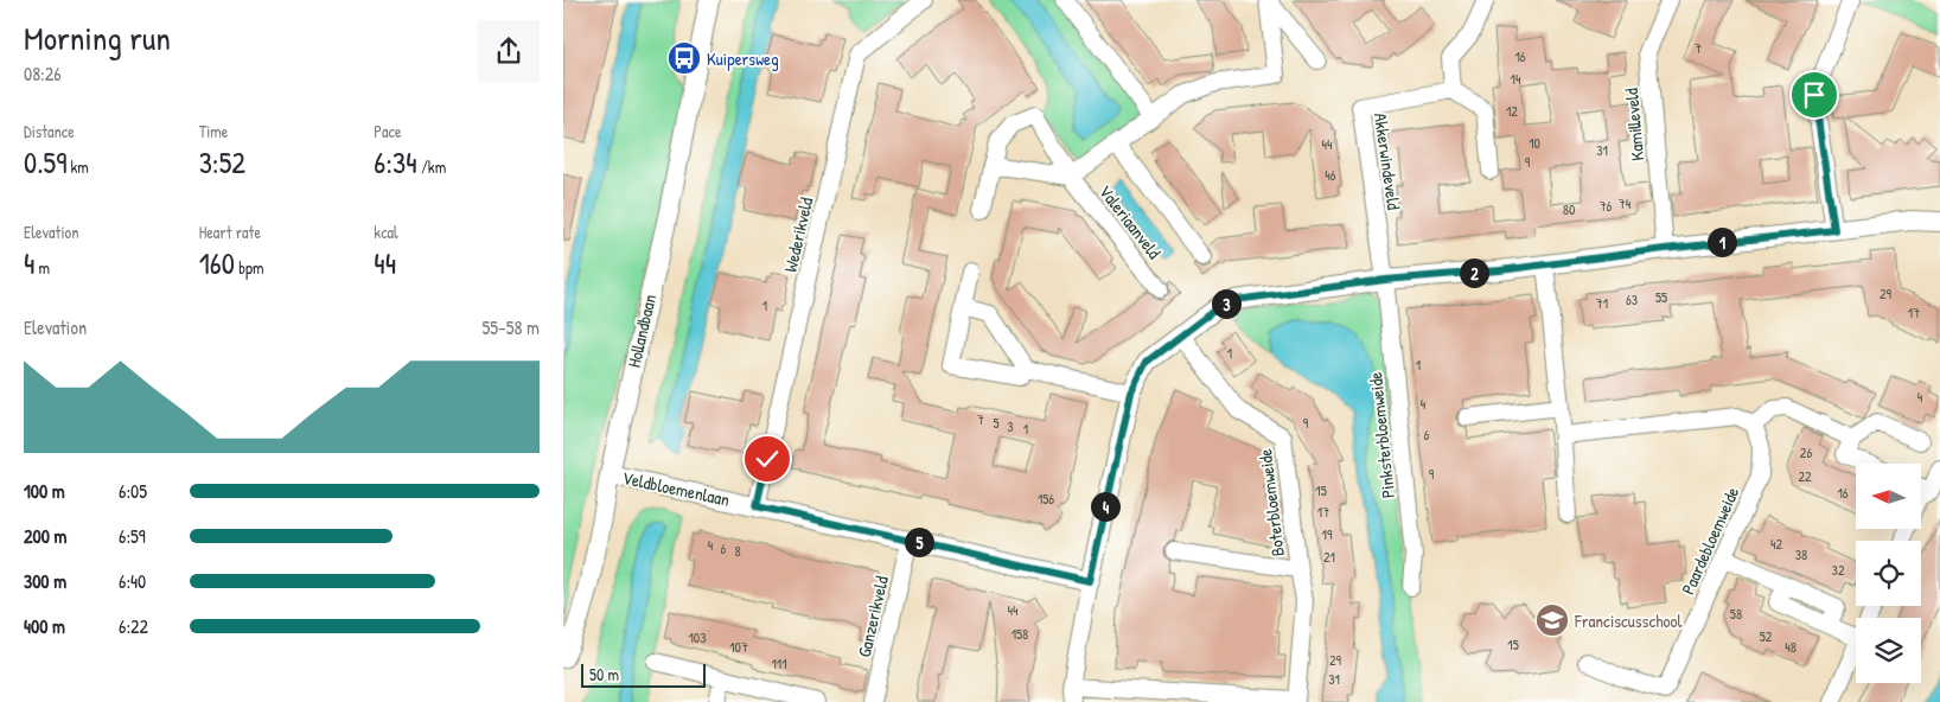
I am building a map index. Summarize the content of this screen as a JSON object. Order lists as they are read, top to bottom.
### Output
{
  "streets": {
    "street": [
      "Kamilleveld",
      "Akkerwindeveld",
      "Valeriaanveld",
      "Wederikveld",
      "Hollandbaan",
      "Pinksterbloemweide",
      "Veldbloemenlaan",
      "Boterbloemweide",
      "Paardebloemweide",
      "Ganzerikveld"
    ]
  },
  "crossings": [
    ["Akkerwindeveld", "Pinksterbloemweide"],
    ["Wederikveld", "Veldbloemenlaan"],
    ["Hollandbaan", "Veldbloemenlaan"],
    ["Veldbloemenlaan", "Ganzerikveld"]
  ],
  "places": {
    "bus stop": ["Kuipersweg"],
    "school or university": ["Franciscusschool"]
  },
  "house_numbers": [
    "7",
    "16",
    "14",
    "12",
    "10",
    "44",
    "31",
    "9",
    "46",
    "74",
    "76",
    "80",
    "29",
    "55",
    "63",
    "71",
    "1",
    "17",
    "1",
    "1",
    "4",
    "4",
    "7",
    "5",
    "9",
    "3",
    "1",
    "6",
    "26",
    "9",
    "22",
    "15",
    "16",
    "156",
    "17",
    "19",
    "42",
    "4",
    "6",
    "8",
    "38",
    "21",
    "32",
    "44",
    "58",
    "158",
    "52",
    "103",
    "15",
    "107",
    "48",
    "29",
    "111",
    "31"
  ],
  "scale_bar": "50 m",
  "north": "left",
  "page": {
    "heading": ["Morning run", "08:26"],
    "stats": [
      ["Distance", "0.59 km"],
      ["Time", "3:52"],
      ["Pace", "6:34 /km"],
      ["Elevation", "4 m"],
      ["Heart rate", "160 bpm"],
      ["kcal", "44"]
    ],
    "pins": [
      "1",
      "2",
      "3",
      "4",
      "5"
    ],
    "chart": ["Elevation", "55–58 m"],
    "list": [
      {
        "name": "100 m",
        "note": "6:05"
      },
      {
        "name": "200 m",
        "note": "6:59"
      },
      {
        "name": "300 m",
        "note": "6:40"
      },
      {
        "name": "400 m",
        "note": "6:22"
      }
    ],
    "scale": "50 m"
  }
}
